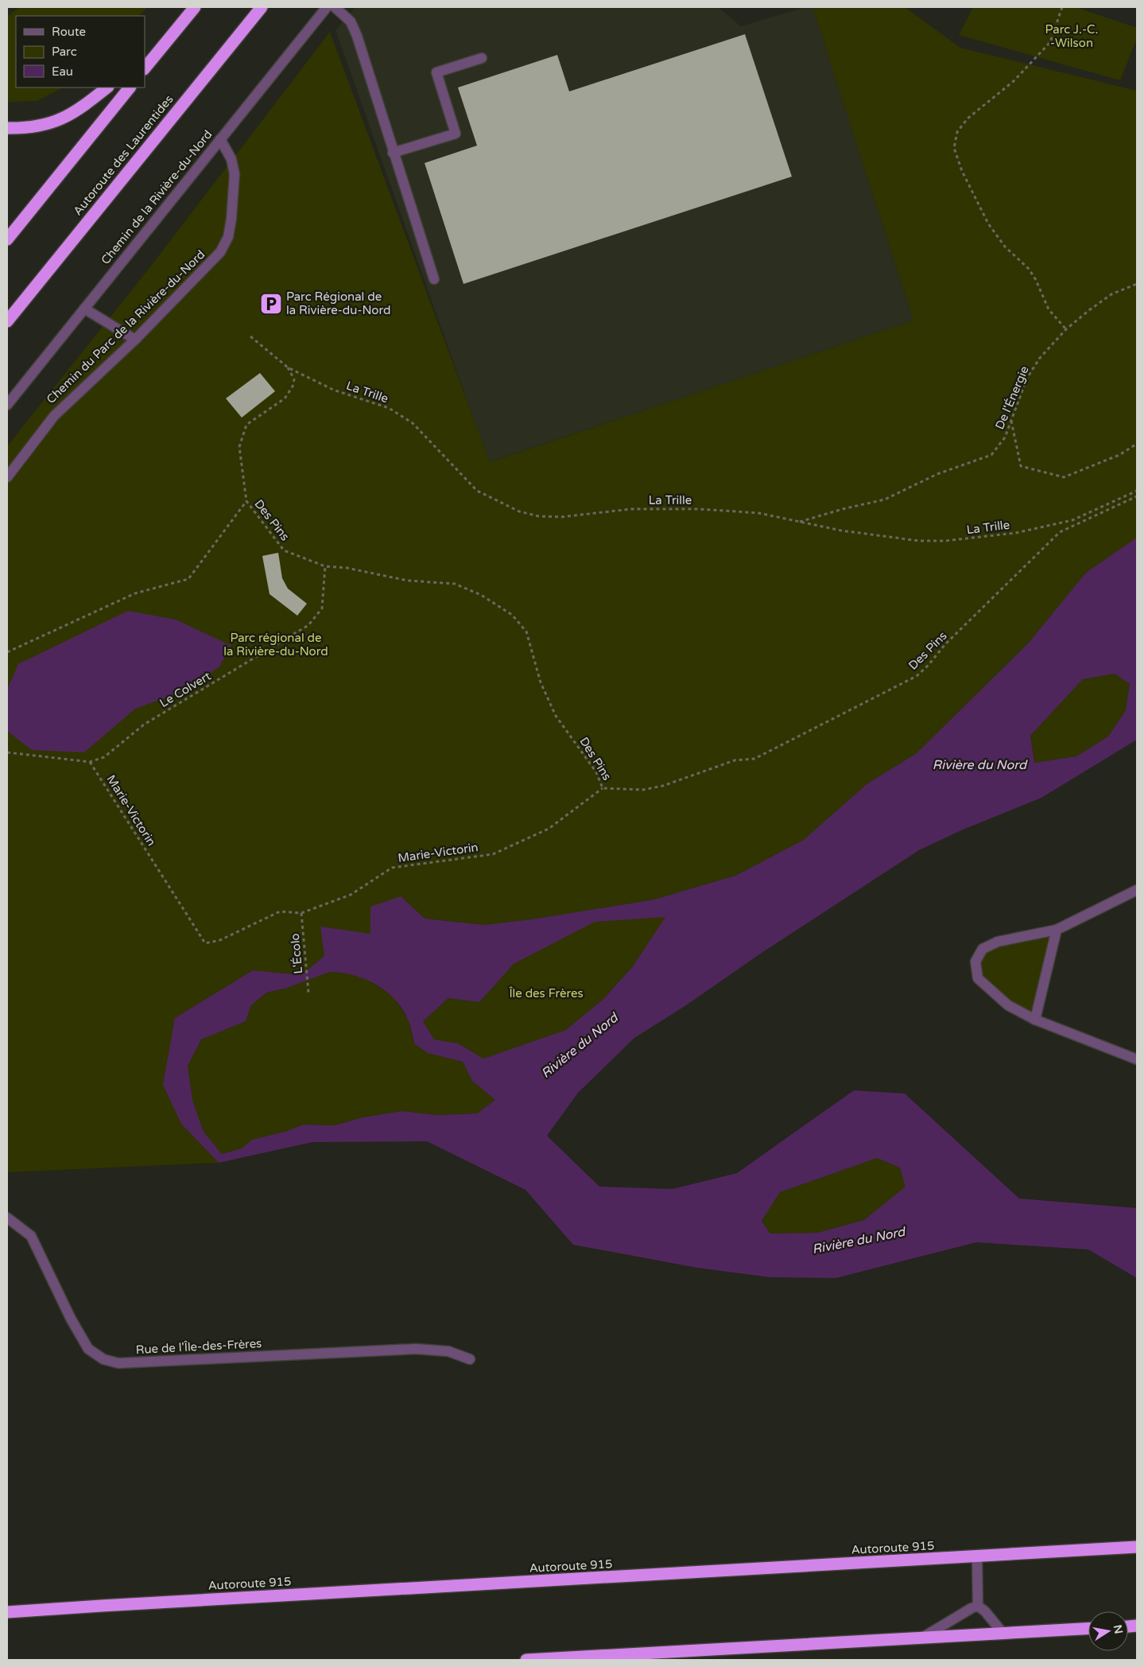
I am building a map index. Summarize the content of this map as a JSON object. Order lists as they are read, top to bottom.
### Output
{
  "streets": {
    "highway": ["Autoroute des Laurentides", "Autoroute 915"],
    "street": ["Chemin de la Rivière-du-Nord", "Chemin du Parc de la Rivière-du-Nord", "Rue de l'Île-des-Frères"],
    "path": [
      "La Trille",
      "De l'Énergie",
      "Des Pins",
      "Le Colvert",
      "Marie-Victorin",
      "L'Écolo"
    ]
  },
  "crossings": [
    ["Chemin de la Rivière-du-Nord", "Chemin du Parc de la Rivière-du-Nord"],
    ["La Trille", "De l'Énergie"],
    ["La Trille", "Des Pins"],
    ["Des Pins", "Le Colvert"],
    ["Des Pins", "Marie-Victorin"],
    ["Le Colvert", "Marie-Victorin"],
    ["Marie-Victorin", "L'Écolo"]
  ],
  "water": ["Rivière du Nord"],
  "parks": ["Parc J.-C. -Wilson", "Parc régional de la Rivière-du-Nord", "Île des Frères"],
  "places": {
    "parking": ["Parc Régional de la Rivière-du-Nord"]
  },
  "legend": ["Route", "Parc", "Eau"],
  "north": "right"
}
